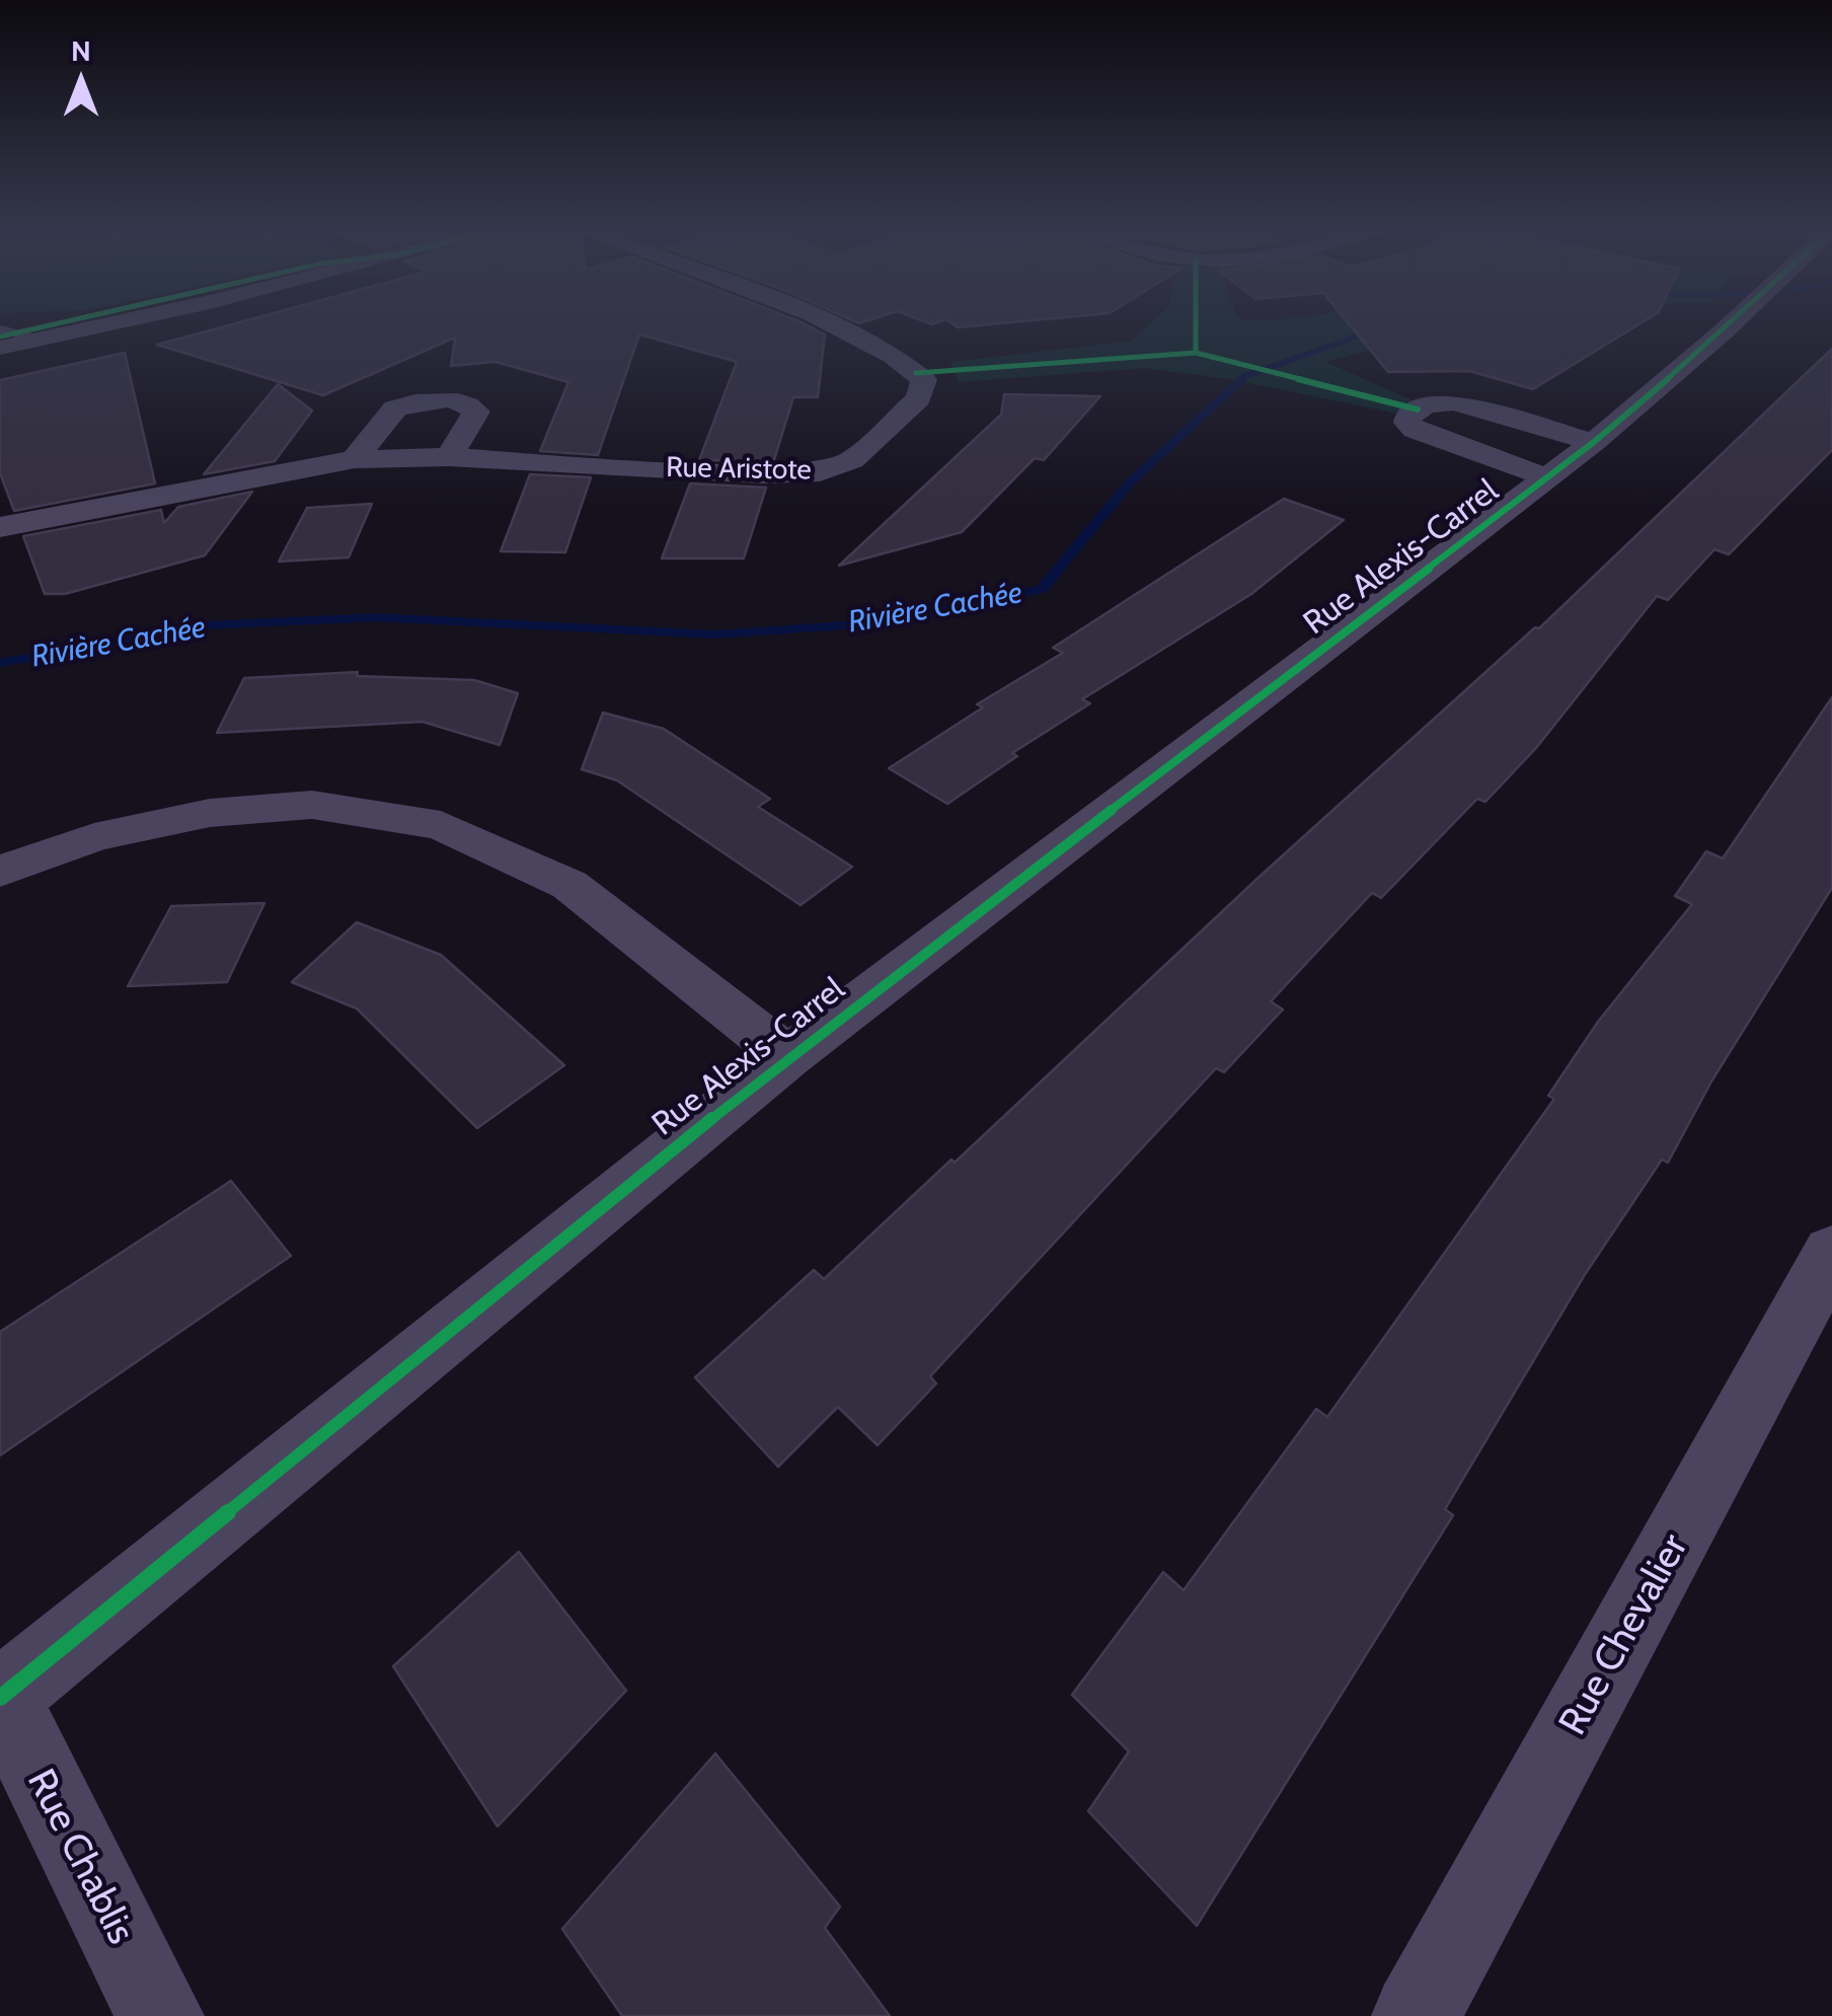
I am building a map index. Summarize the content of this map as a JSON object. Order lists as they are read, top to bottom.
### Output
{
  "streets": {
    "street": [
      "Rue Aristote",
      "Rue Alexis-Carrel",
      "Rue Chevalier",
      "Rue Chablis"
    ]
  },
  "crossings": [
    ["Rue Alexis-Carrel", "Rue Chablis"]
  ],
  "water": ["Rivière Cachée"],
  "north": "top"
}
